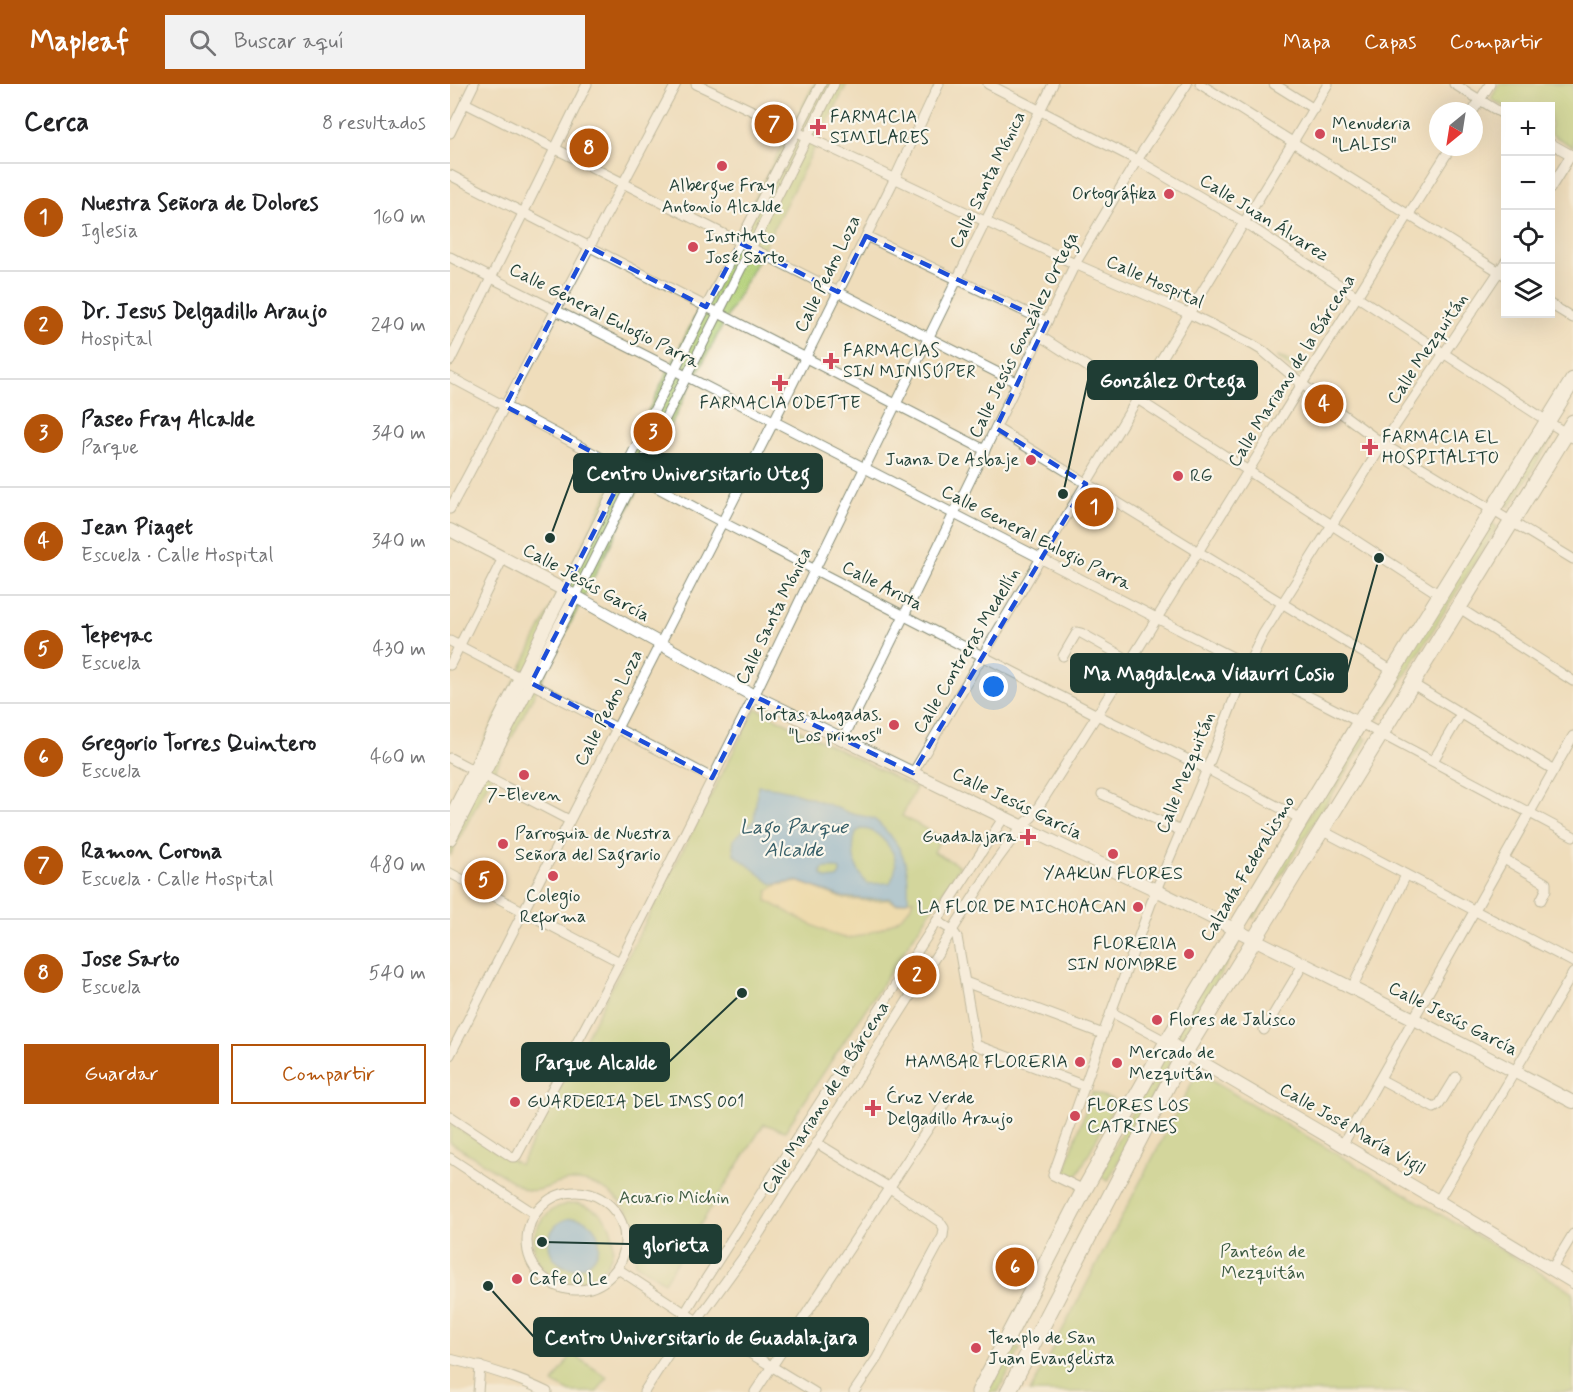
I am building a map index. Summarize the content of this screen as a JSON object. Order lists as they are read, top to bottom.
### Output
{
  "streets": {
    "main road": ["Calzada Federalismo"],
    "street": [
      "Calle Santa Mónica",
      "Calle Juan Álvarez",
      "Calle Pedro Loza",
      "Calle Hospital",
      "Calle General Eulogio Parra",
      "Calle Jesús González Ortega",
      "Calle Mezquitán",
      "Calle Mariano de la Bárcena",
      "Calle Jesús García",
      "Calle Arista",
      "Calle Contreras Medellín",
      "Calle José María Vigil"
    ]
  },
  "crossings": [
    ["Calle Santa Mónica", "Calle Juan Álvarez"],
    ["Calle Santa Mónica", "Calle Hospital"],
    ["Calle Santa Mónica", "Calle General Eulogio Parra"],
    ["Calle Santa Mónica", "Calle Jesús García"],
    ["Calle Santa Mónica", "Calle Arista"],
    ["Calle Juan Álvarez", "Calle Jesús González Ortega"],
    ["Calle Juan Álvarez", "Calle Mezquitán"],
    ["Calle Juan Álvarez", "Calle Mariano de la Bárcena"],
    ["Calle Juan Álvarez", "Calle Contreras Medellín"],
    ["Calle Juan Álvarez", "Calzada Federalismo"],
    ["Calle Pedro Loza", "Calle Hospital"],
    ["Calle Pedro Loza", "Calle General Eulogio Parra"],
    ["Calle Pedro Loza", "Calle Jesús García"],
    ["Calle Pedro Loza", "Calle Arista"],
    ["Calle Hospital", "Calle Jesús González Ortega"],
    ["Calle Hospital", "Calle Mezquitán"],
    ["Calle Hospital", "Calle Mariano de la Bárcena"],
    ["Calle Hospital", "Calle Contreras Medellín"],
    ["Calle Hospital", "Calzada Federalismo"],
    ["Calle General Eulogio Parra", "Calle Jesús González Ortega"],
    ["Calle General Eulogio Parra", "Calle Mezquitán"],
    ["Calle General Eulogio Parra", "Calle Mariano de la Bárcena"],
    ["Calle General Eulogio Parra", "Calle Contreras Medellín"],
    ["Calle General Eulogio Parra", "Calzada Federalismo"],
    ["Calle Jesús González Ortega", "Calle Jesús García"],
    ["Calle Jesús González Ortega", "Calle Arista"],
    ["Calle Mezquitán", "Calle Jesús García"],
    ["Calle Mezquitán", "Calle Arista"],
    ["Calle Mezquitán", "Calzada Federalismo"],
    ["Calle Mezquitán", "Calle José María Vigil"],
    ["Calle Mariano de la Bárcena", "Calle Jesús García"],
    ["Calle Mariano de la Bárcena", "Calle Arista"],
    ["Calle Jesús García", "Calle Contreras Medellín"],
    ["Calle Jesús García", "Calzada Federalismo"],
    ["Calle Arista", "Calle Contreras Medellín"],
    ["Calle Arista", "Calzada Federalismo"],
    ["Calzada Federalismo", "Calle José María Vigil"]
  ],
  "water": ["Lago Parque Alcalde"],
  "parks": ["Acuario Michin", "Panteón de Mezquitán"],
  "places": {
    "health": [
      "FARMACIA SIMILARES",
      "FARMACIAS SIN MINISÚPER",
      "FARMACIA ODETTE",
      "FARMACIA EL HOSPITALITO",
      "Guadalajara",
      "Ćruz Verde Delgadillo Araujo"
    ],
    "other": [
      "Menuderia \"LALIS\"",
      "Albergue Fray Antonio Alcalde",
      "Ortográfika",
      "Instituto José Sarto",
      "Juana De Asbaje",
      "RG",
      "González Ortega",
      "Centro Universitario Uteg",
      "Ma Magdalena Vidaurri Cosio",
      "Tortas ahogadas. \"Los primos\"",
      "7-Eleven",
      "Parroquia de Nuestra Señora del Sagrario",
      "YAAKUN FLORES",
      "Colegio Reforma",
      "LA FLOR DE MICHOACAN",
      "FLORERIA SIN NOMBRE",
      "Parque Alcalde",
      "Flores de Jalisco",
      "HAMBAR FLORERIA",
      "Mercado de Mezquitán",
      "GUARDERIA DEL IMSS 001",
      "FLORES LOS CATRINES",
      "glorieta",
      "Cafe O Le",
      "Centro Universitario de Guadalajara",
      "Templo de San Juan Evangelista"
    ]
  },
  "north": "bottom left",
  "page": {
    "header": "Mapleaf",
    "search": "Buscar aquí",
    "nav": ["Mapa", "Capas", "Compartir"],
    "heading": ["Cerca", "8 resultados"],
    "map_buttons": ["+", "−"],
    "pins": [
      "7",
      "8",
      "4",
      "3",
      "1",
      "5",
      "2",
      "6"
    ],
    "list": [
      {
        "mark": "1",
        "name": "Nuestra Señora de Dolores",
        "note": "Iglesia",
        "value": "160 m"
      },
      {
        "mark": "2",
        "name": "Dr. Jesus Delgadillo Araujo",
        "note": "Hospital",
        "value": "240 m"
      },
      {
        "mark": "3",
        "name": "Paseo Fray Alcalde",
        "note": "Parque",
        "value": "340 m"
      },
      {
        "mark": "4",
        "name": "Jean Piaget",
        "note": "Escuela · Calle Hospital",
        "value": "340 m"
      },
      {
        "mark": "5",
        "name": "Tepeyac",
        "note": "Escuela",
        "value": "430 m"
      },
      {
        "mark": "6",
        "name": "Gregorio Torres Quintero",
        "note": "Escuela",
        "value": "460 m"
      },
      {
        "mark": "7",
        "name": "Ramon Corona",
        "note": "Escuela · Calle Hospital",
        "value": "480 m"
      },
      {
        "mark": "8",
        "name": "Jose Sarto",
        "note": "Escuela",
        "value": "540 m"
      }
    ],
    "buttons": ["Guardar", "Compartir"]
  }
}
